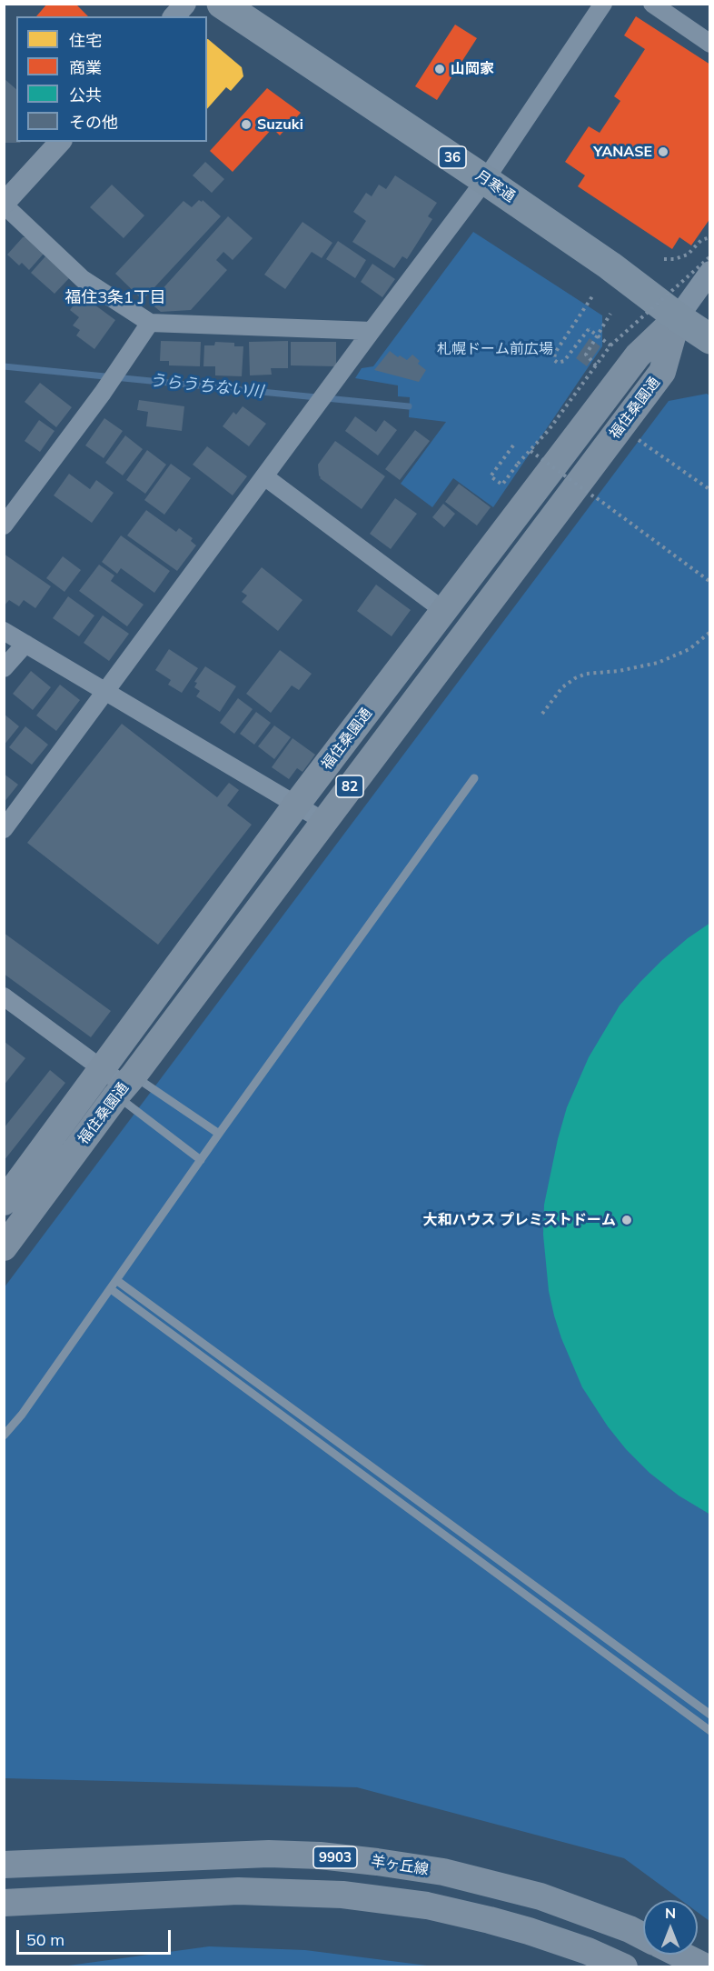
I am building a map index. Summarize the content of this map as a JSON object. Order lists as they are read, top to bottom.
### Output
{
  "streets": {
    "highway": ["36", "月寒通"],
    "main road": [
      "福住桑園通",
      "82",
      "9903",
      "羊ヶ丘線"
    ]
  },
  "crossings": [
    ["月寒通", "福住桑園通"]
  ],
  "districts": ["福住3条1丁目"],
  "water": ["うらうちない川"],
  "parks": ["札幌ドーム前広場"],
  "places": [
    "山岡家",
    "Suzuki",
    "YANASE",
    "大和ハウス プレミストドーム"
  ],
  "legend": [
    "住宅",
    "商業",
    "公共",
    "その他"
  ],
  "scale_bar": "50 m",
  "north": "top"
}
